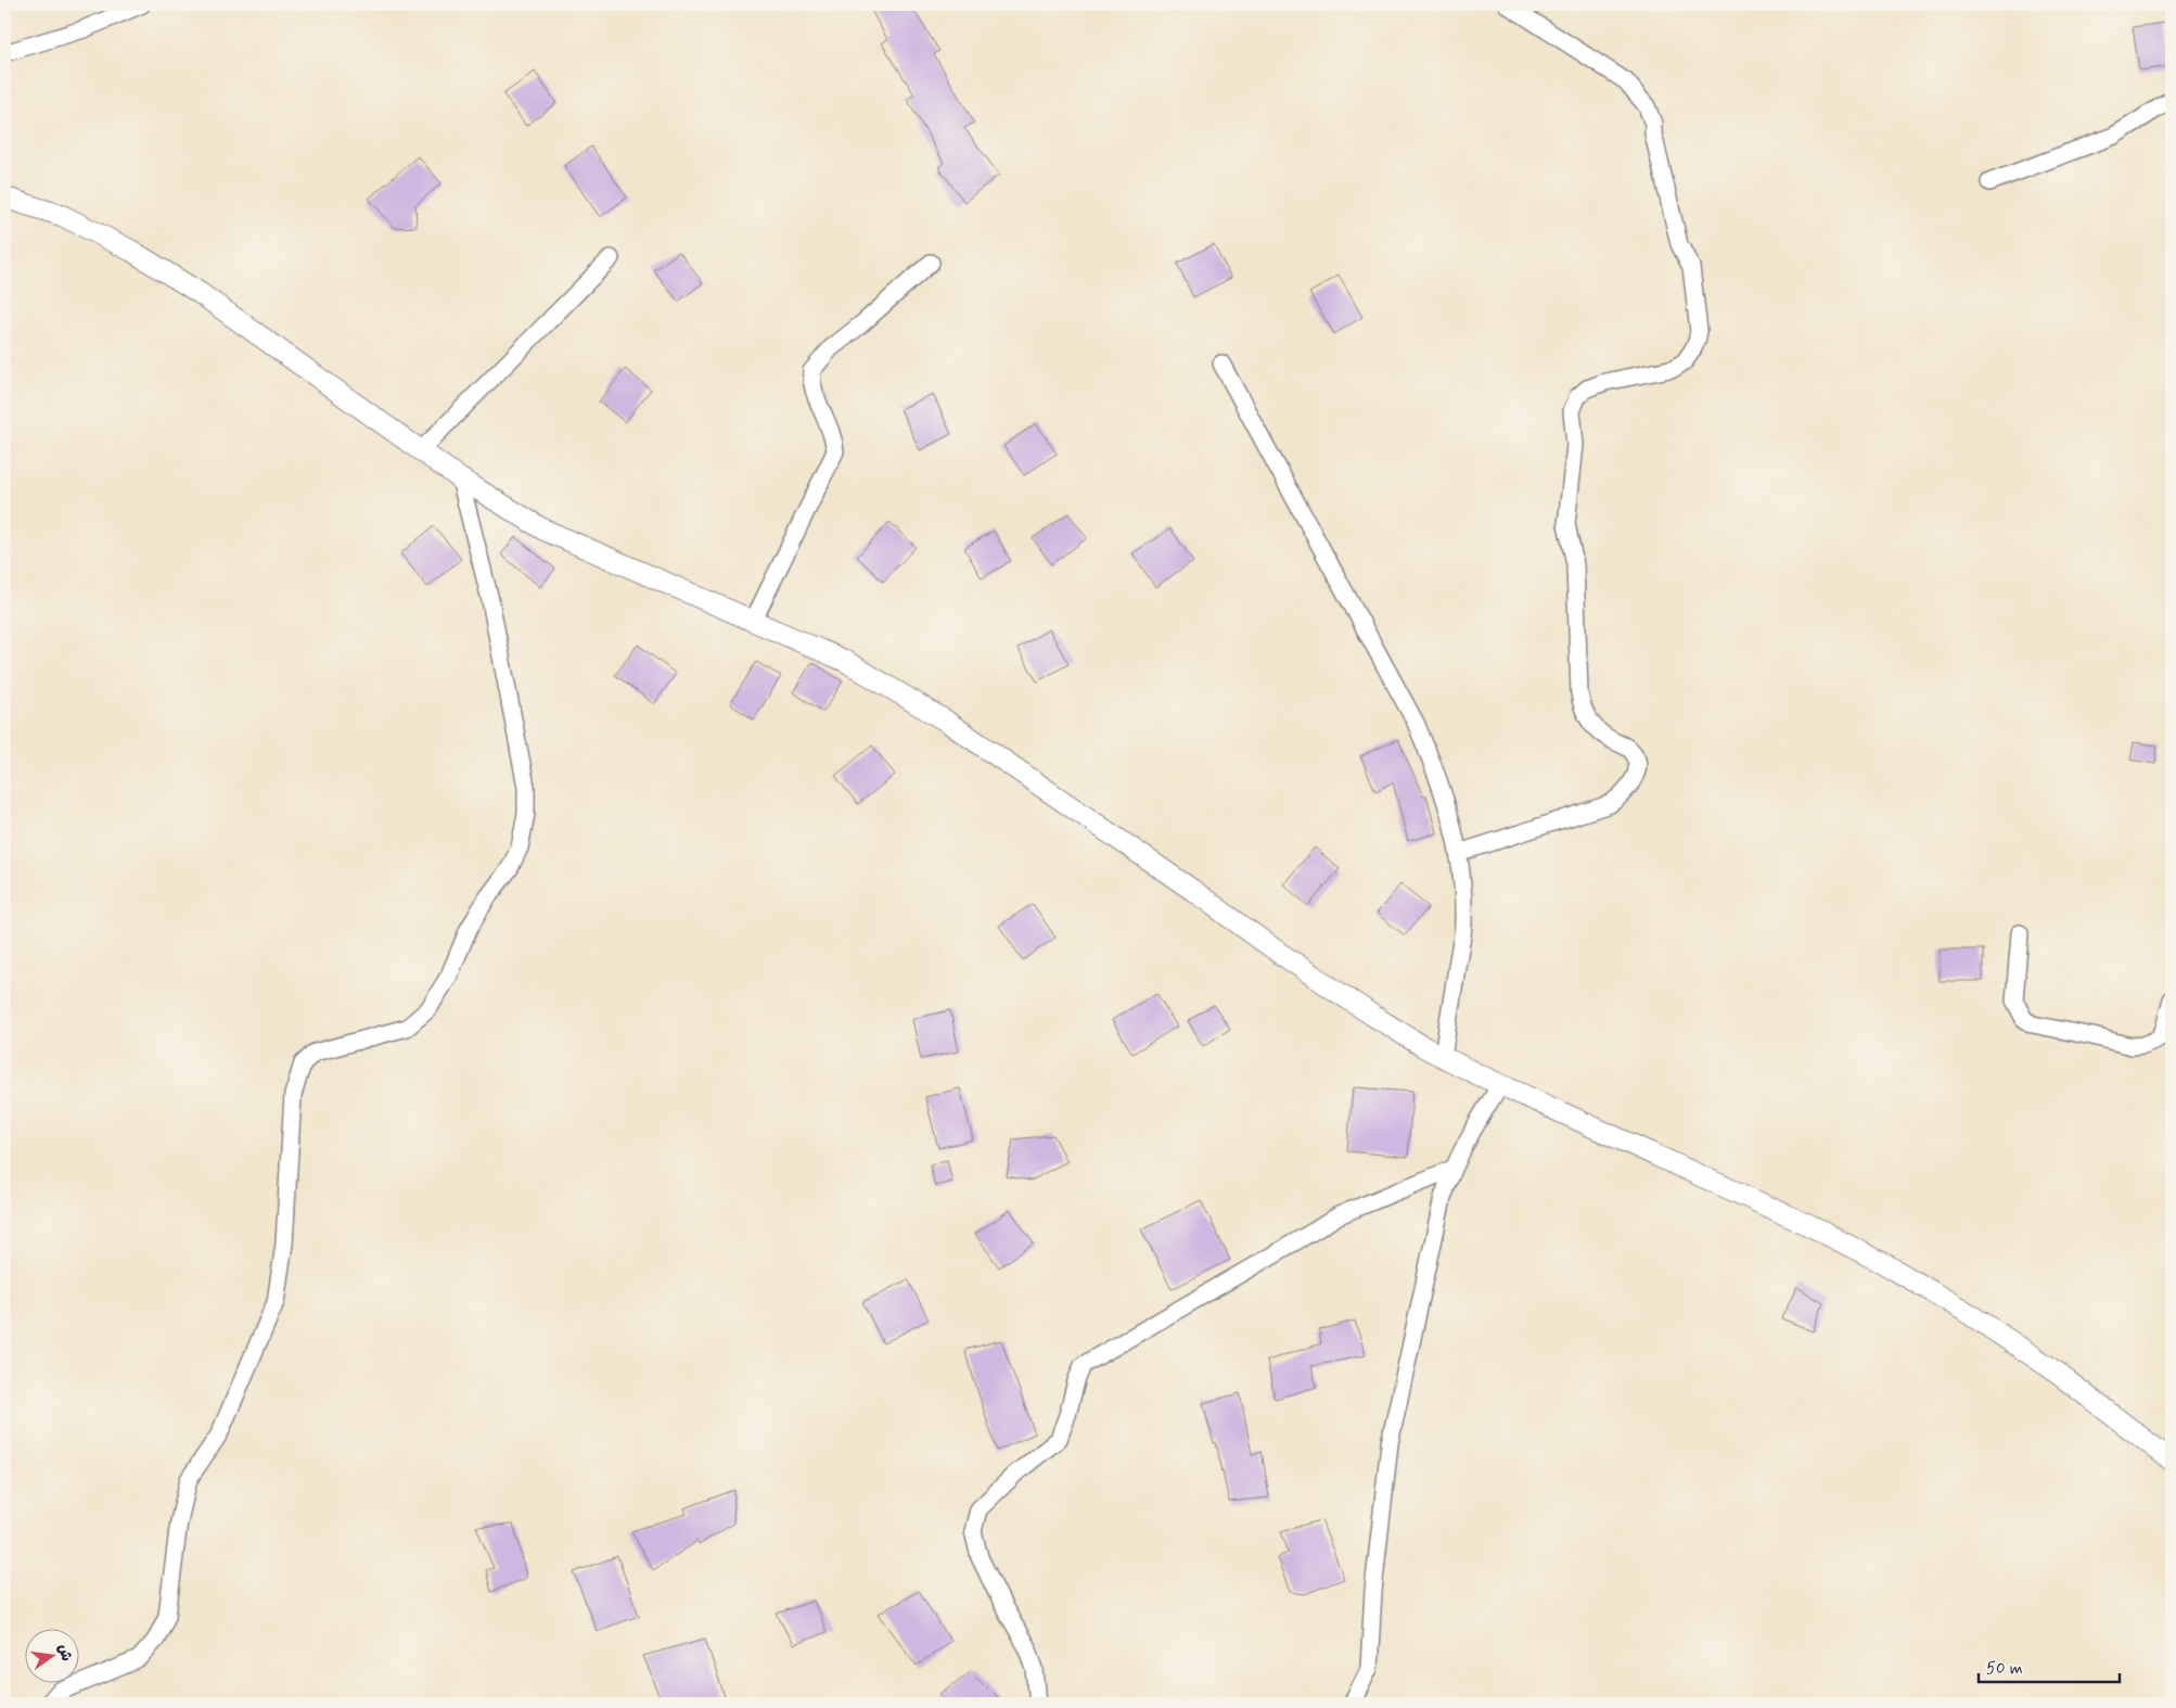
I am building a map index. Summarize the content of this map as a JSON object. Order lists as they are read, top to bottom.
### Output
{
  "scale_bar": "50 m",
  "north": "right"
}
